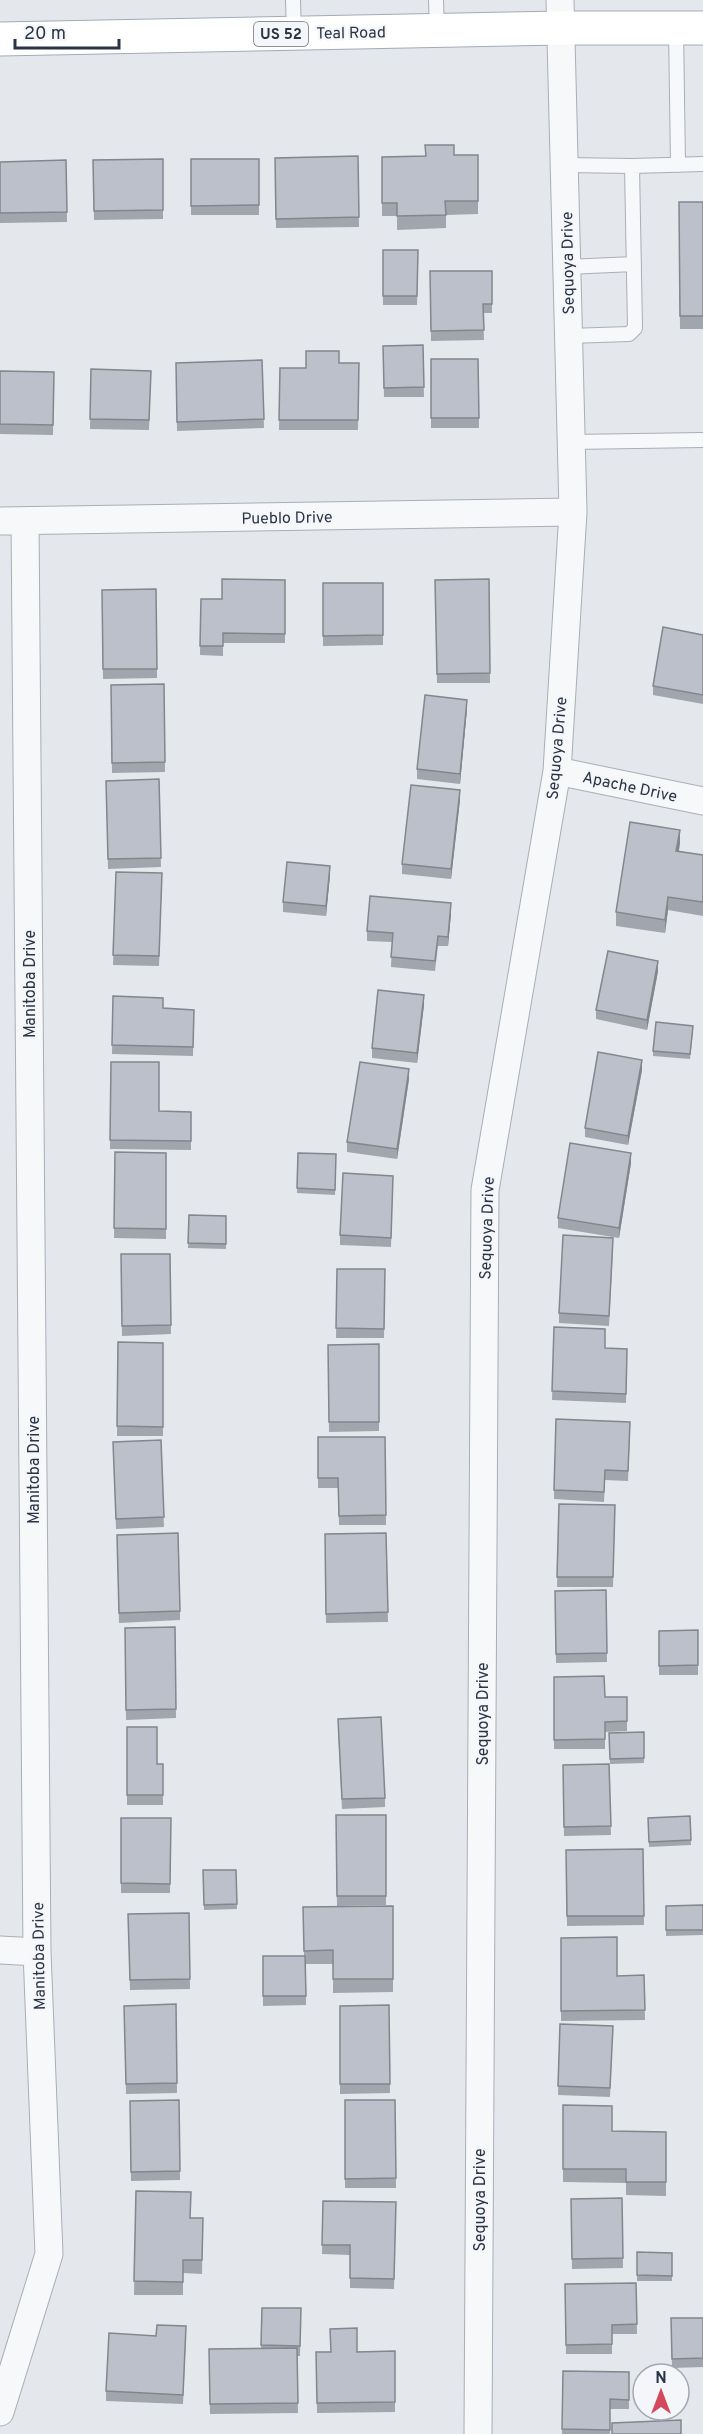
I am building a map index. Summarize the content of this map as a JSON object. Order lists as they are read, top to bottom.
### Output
{
  "streets": {
    "main road": ["Teal Road", "US 52"],
    "street": [
      "Sequoya Drive",
      "Pueblo Drive",
      "Apache Drive",
      "Manitoba Drive"
    ]
  },
  "crossings": [
    ["Teal Road", "Sequoya Drive"],
    ["Sequoya Drive", "Pueblo Drive"],
    ["Sequoya Drive", "Apache Drive"],
    ["Pueblo Drive", "Manitoba Drive"]
  ],
  "scale_bar": "20 m",
  "north": "top"
}
